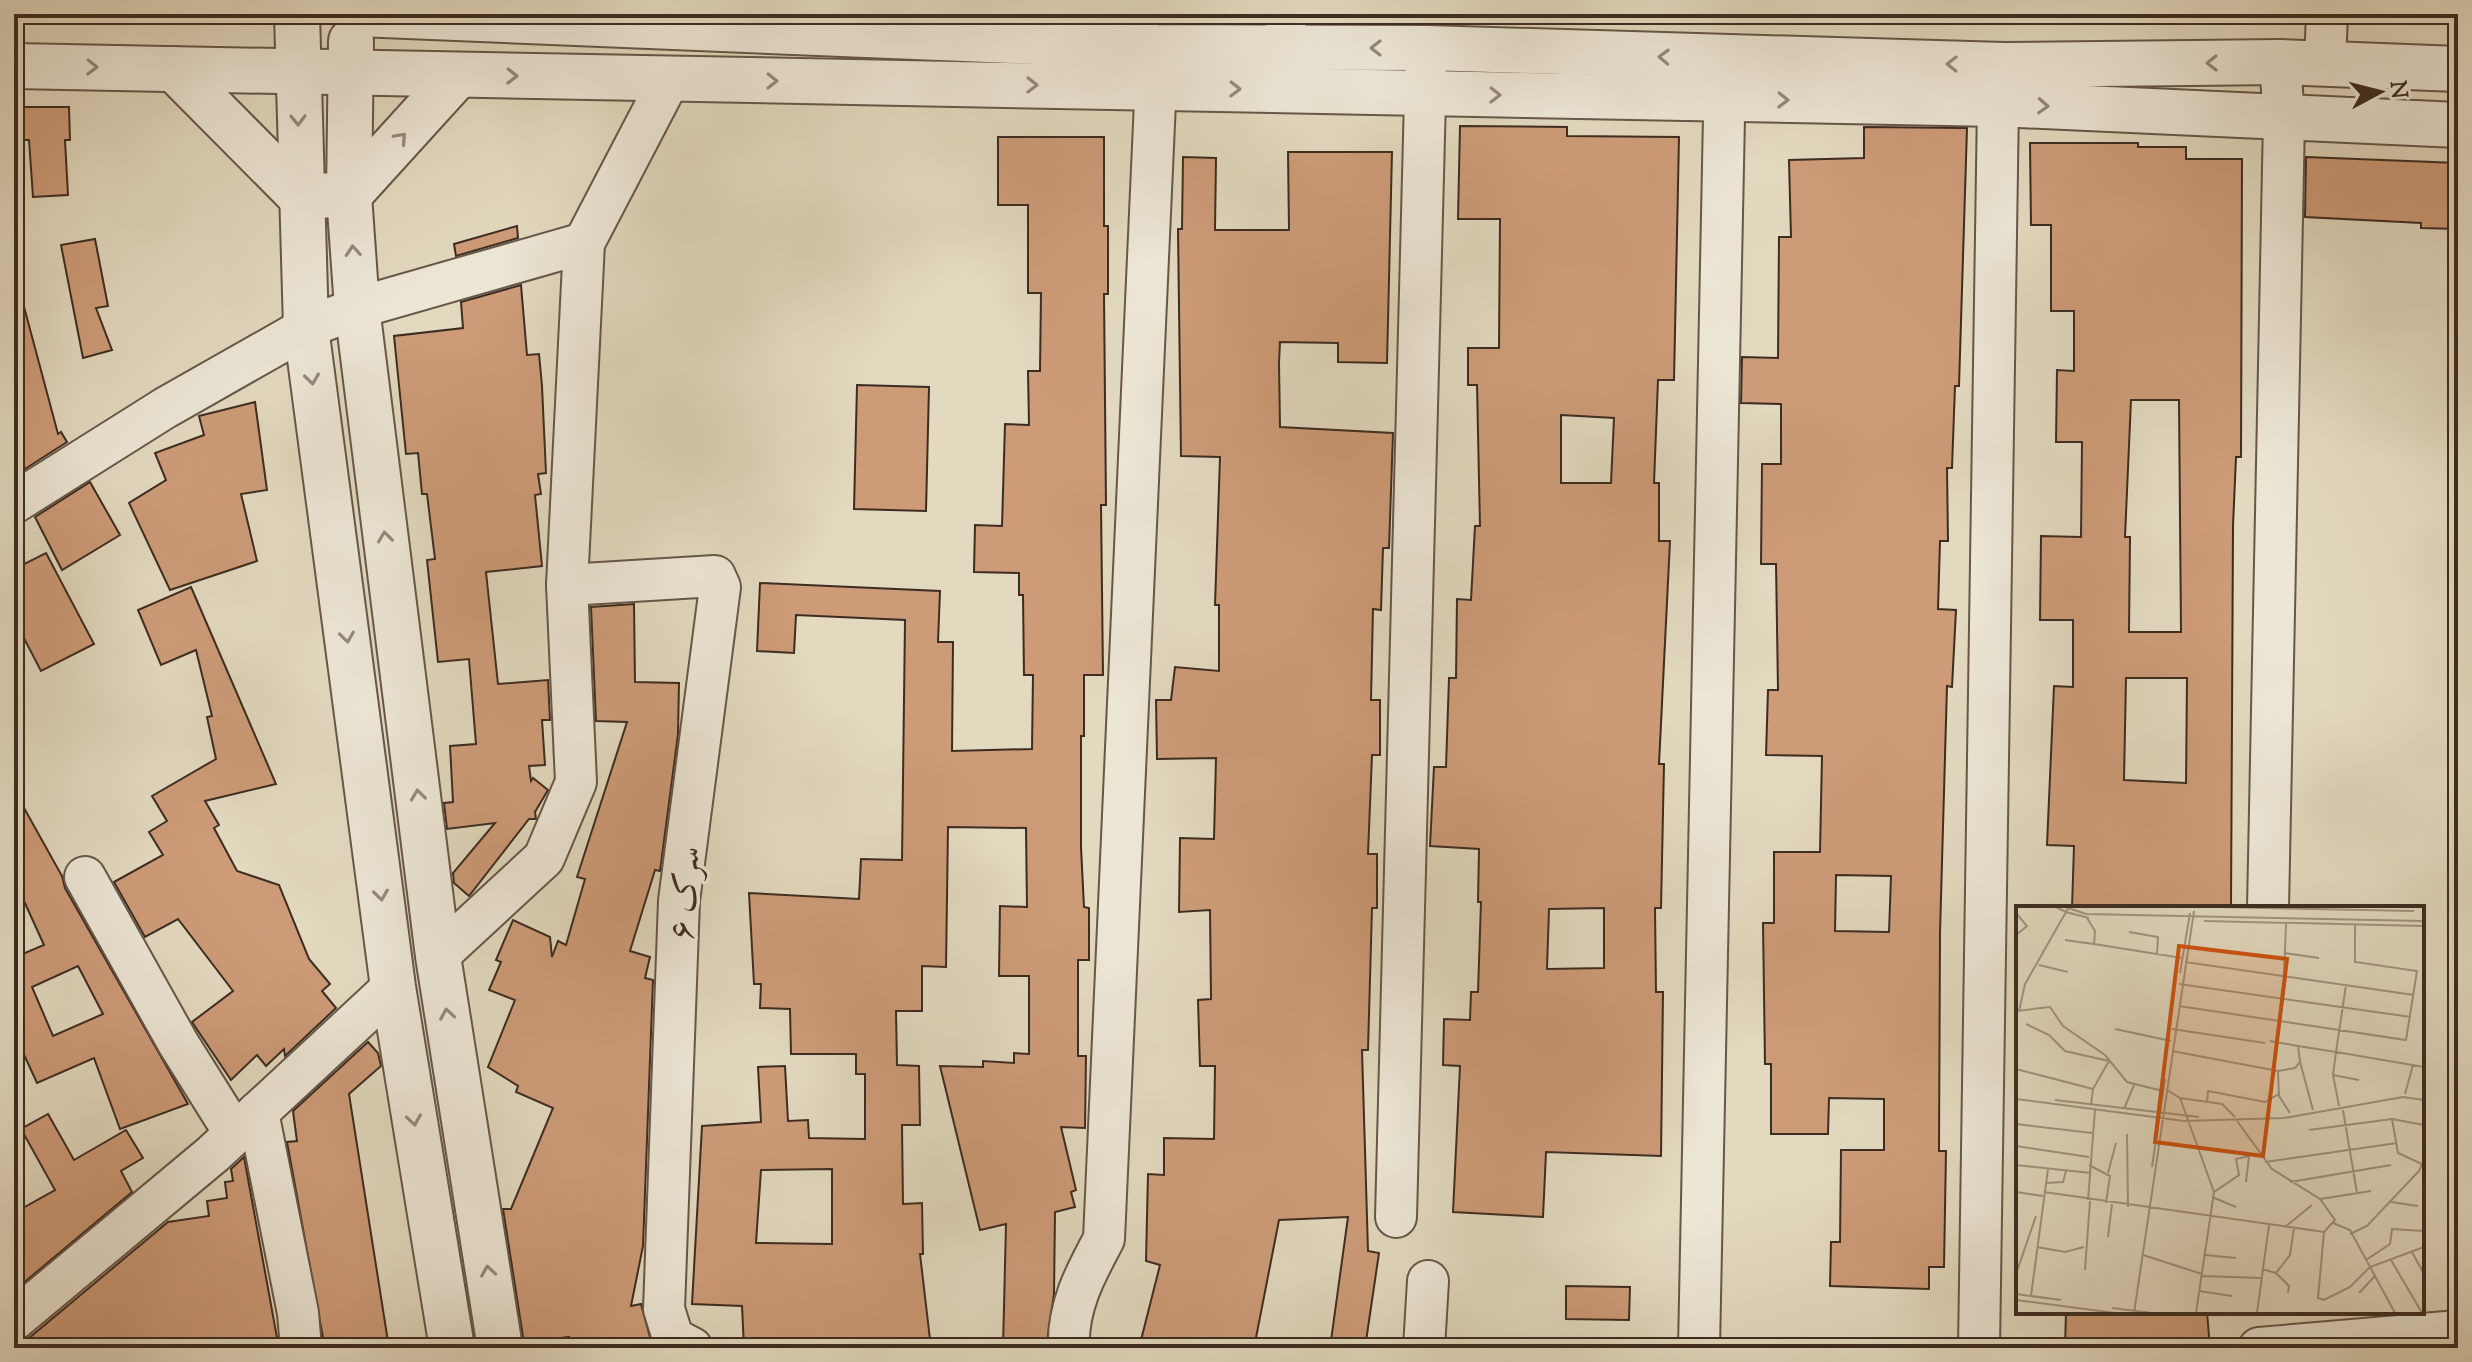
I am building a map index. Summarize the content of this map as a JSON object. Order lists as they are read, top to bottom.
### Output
{
  "streets": {
    "street": ["سرک ۶"]
  },
  "north": "right"
}
